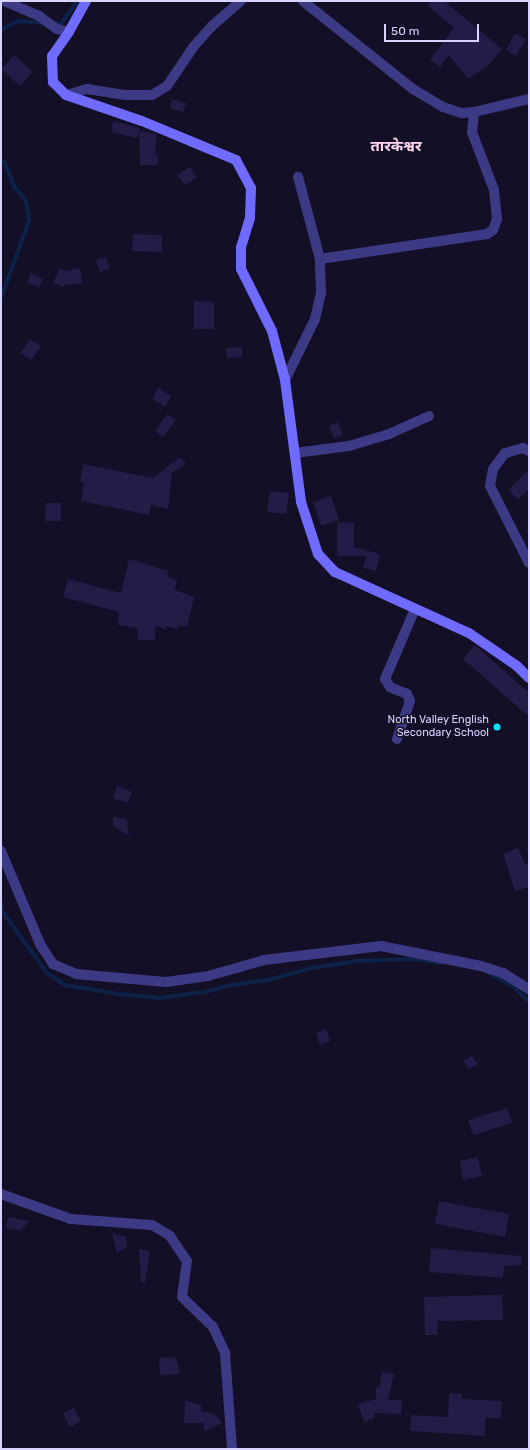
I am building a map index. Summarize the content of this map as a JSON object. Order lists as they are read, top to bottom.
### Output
{
  "districts": ["तारकेश्वर"],
  "places": ["North Valley English Secondary School"],
  "scale_bar": "50 m"
}
